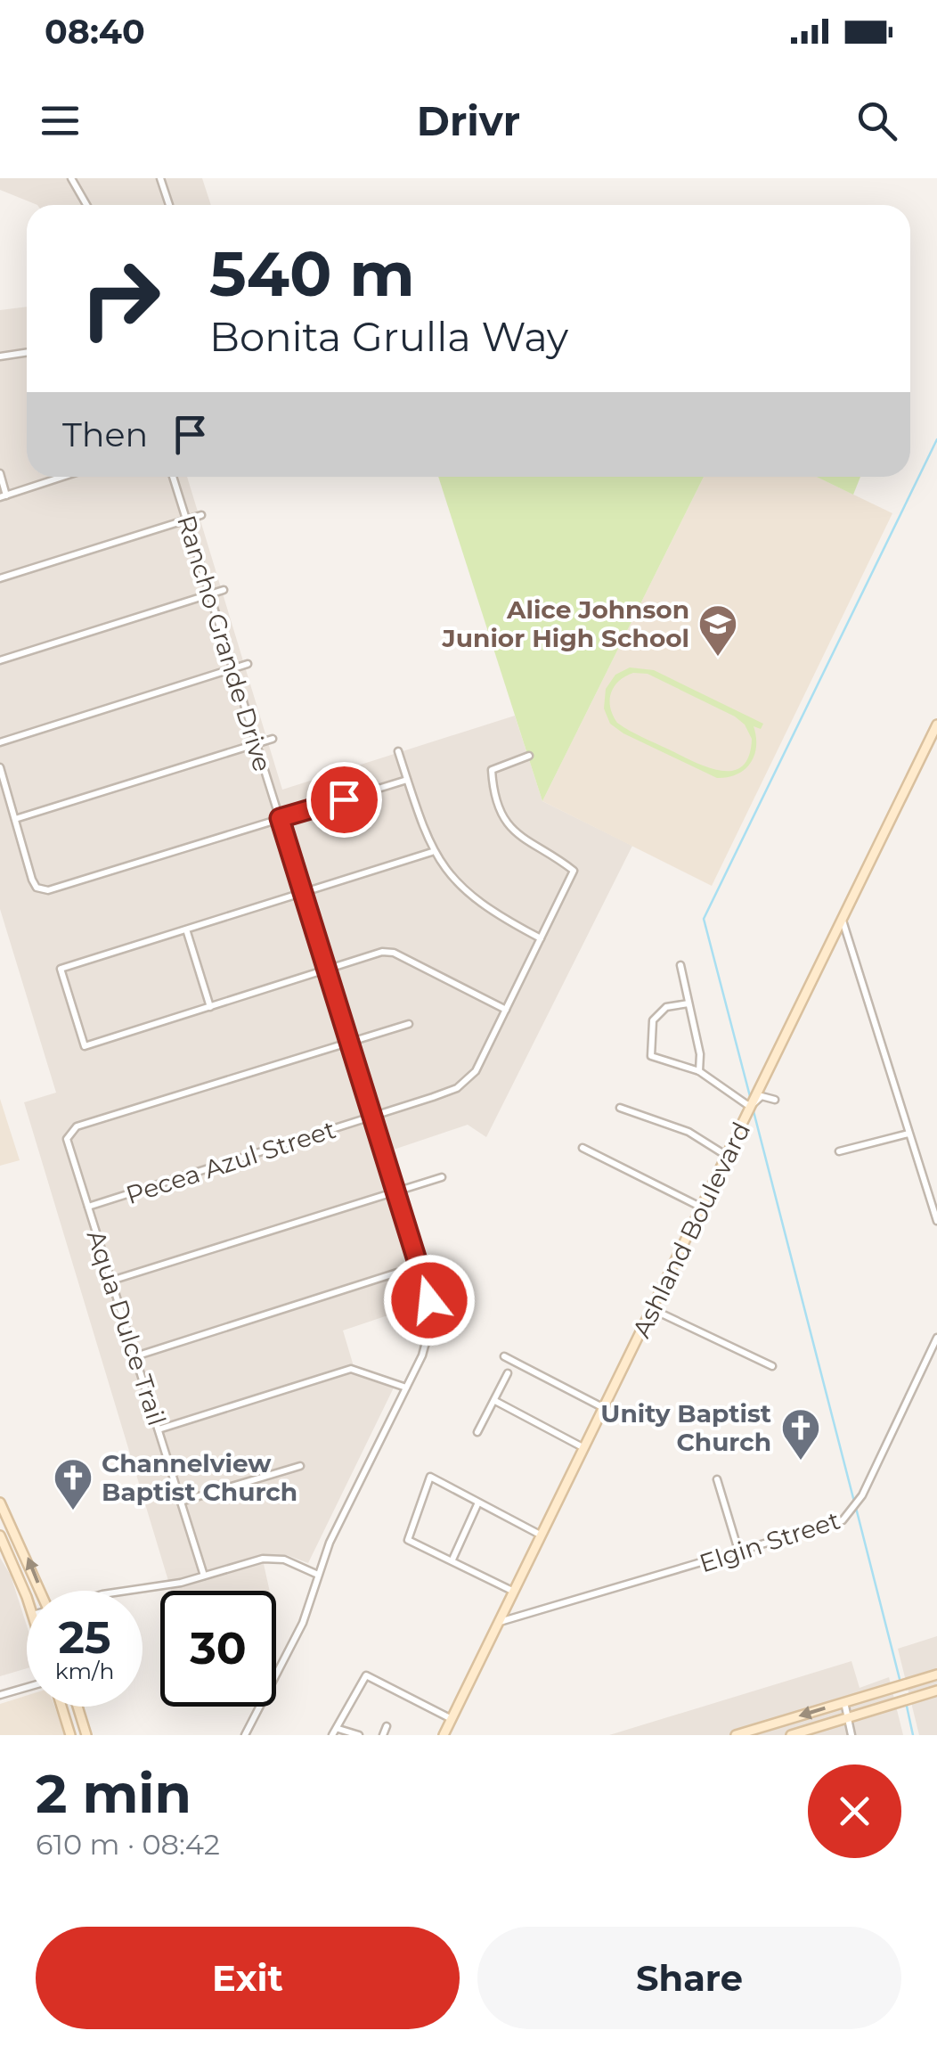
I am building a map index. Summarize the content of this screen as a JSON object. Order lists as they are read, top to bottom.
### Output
{
  "streets": {
    "street": [
      "Rancho Grande Drive",
      "Pecea Azul Street",
      "Ashland Boulevard",
      "Aqua Dulce Trail",
      "Elgin Street"
    ]
  },
  "crossings": [
    ["Rancho Grande Drive", "Pecea Azul Street"],
    ["Rancho Grande Drive", "Aqua Dulce Trail"],
    ["Pecea Azul Street", "Aqua Dulce Trail"],
    ["Ashland Boulevard", "Elgin Street"]
  ],
  "places": {
    "school or university": ["Alice Johnson Junior High School"],
    "church": ["Unity Baptist Church", "Channelview Baptist Church"]
  },
  "page": {
    "status": "08:40",
    "header": "Drivr",
    "turn": ["540 m", "Bonita Grulla Way"],
    "then": "Then",
    "speed": "25 km/h",
    "limit": "30",
    "heading": ["2 min", "610 m · 08:42"],
    "buttons": ["Exit", "Share"]
  }
}
